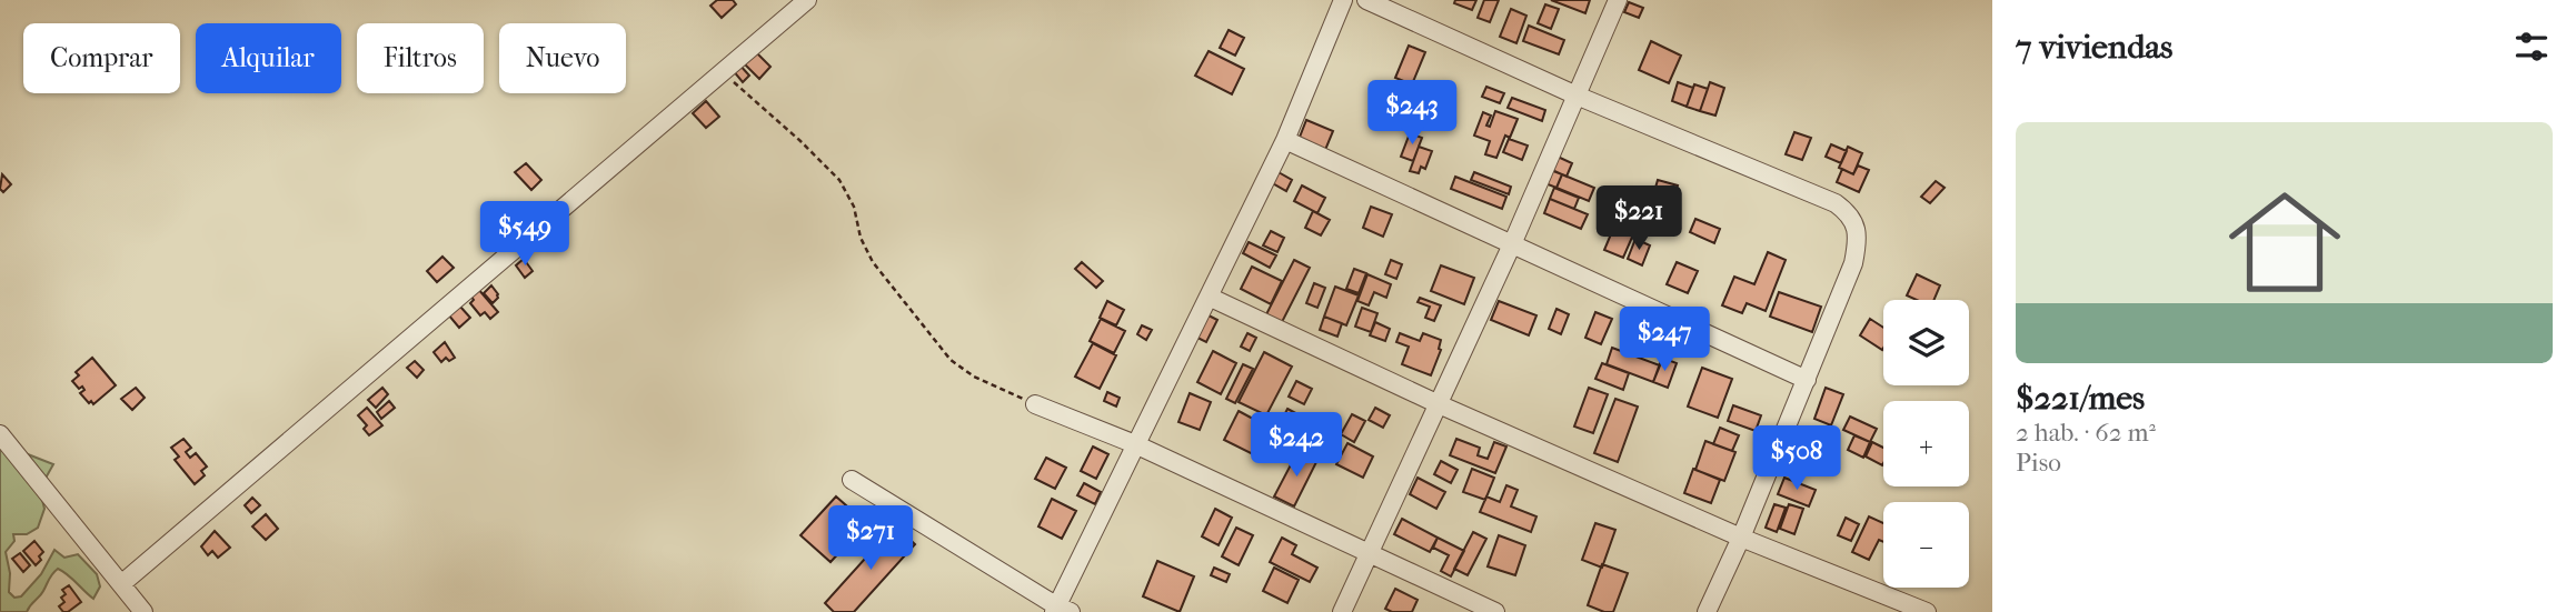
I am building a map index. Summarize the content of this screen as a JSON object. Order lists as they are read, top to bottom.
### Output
{
  "page": {
    "heading": "7 viviendas",
    "chip": [
      "Comprar",
      "Alquilar",
      "Filtros",
      "Nuevo"
    ],
    "price": [
      "$243",
      "$221",
      "$549",
      "$247",
      "$242",
      "$508",
      "$271"
    ],
    "list": [
      {
        "name": "$221/mes",
        "note": "2 hab. · 62 m² · Piso"
      }
    ],
    "map_buttons": ["+", "−"]
  }
}
